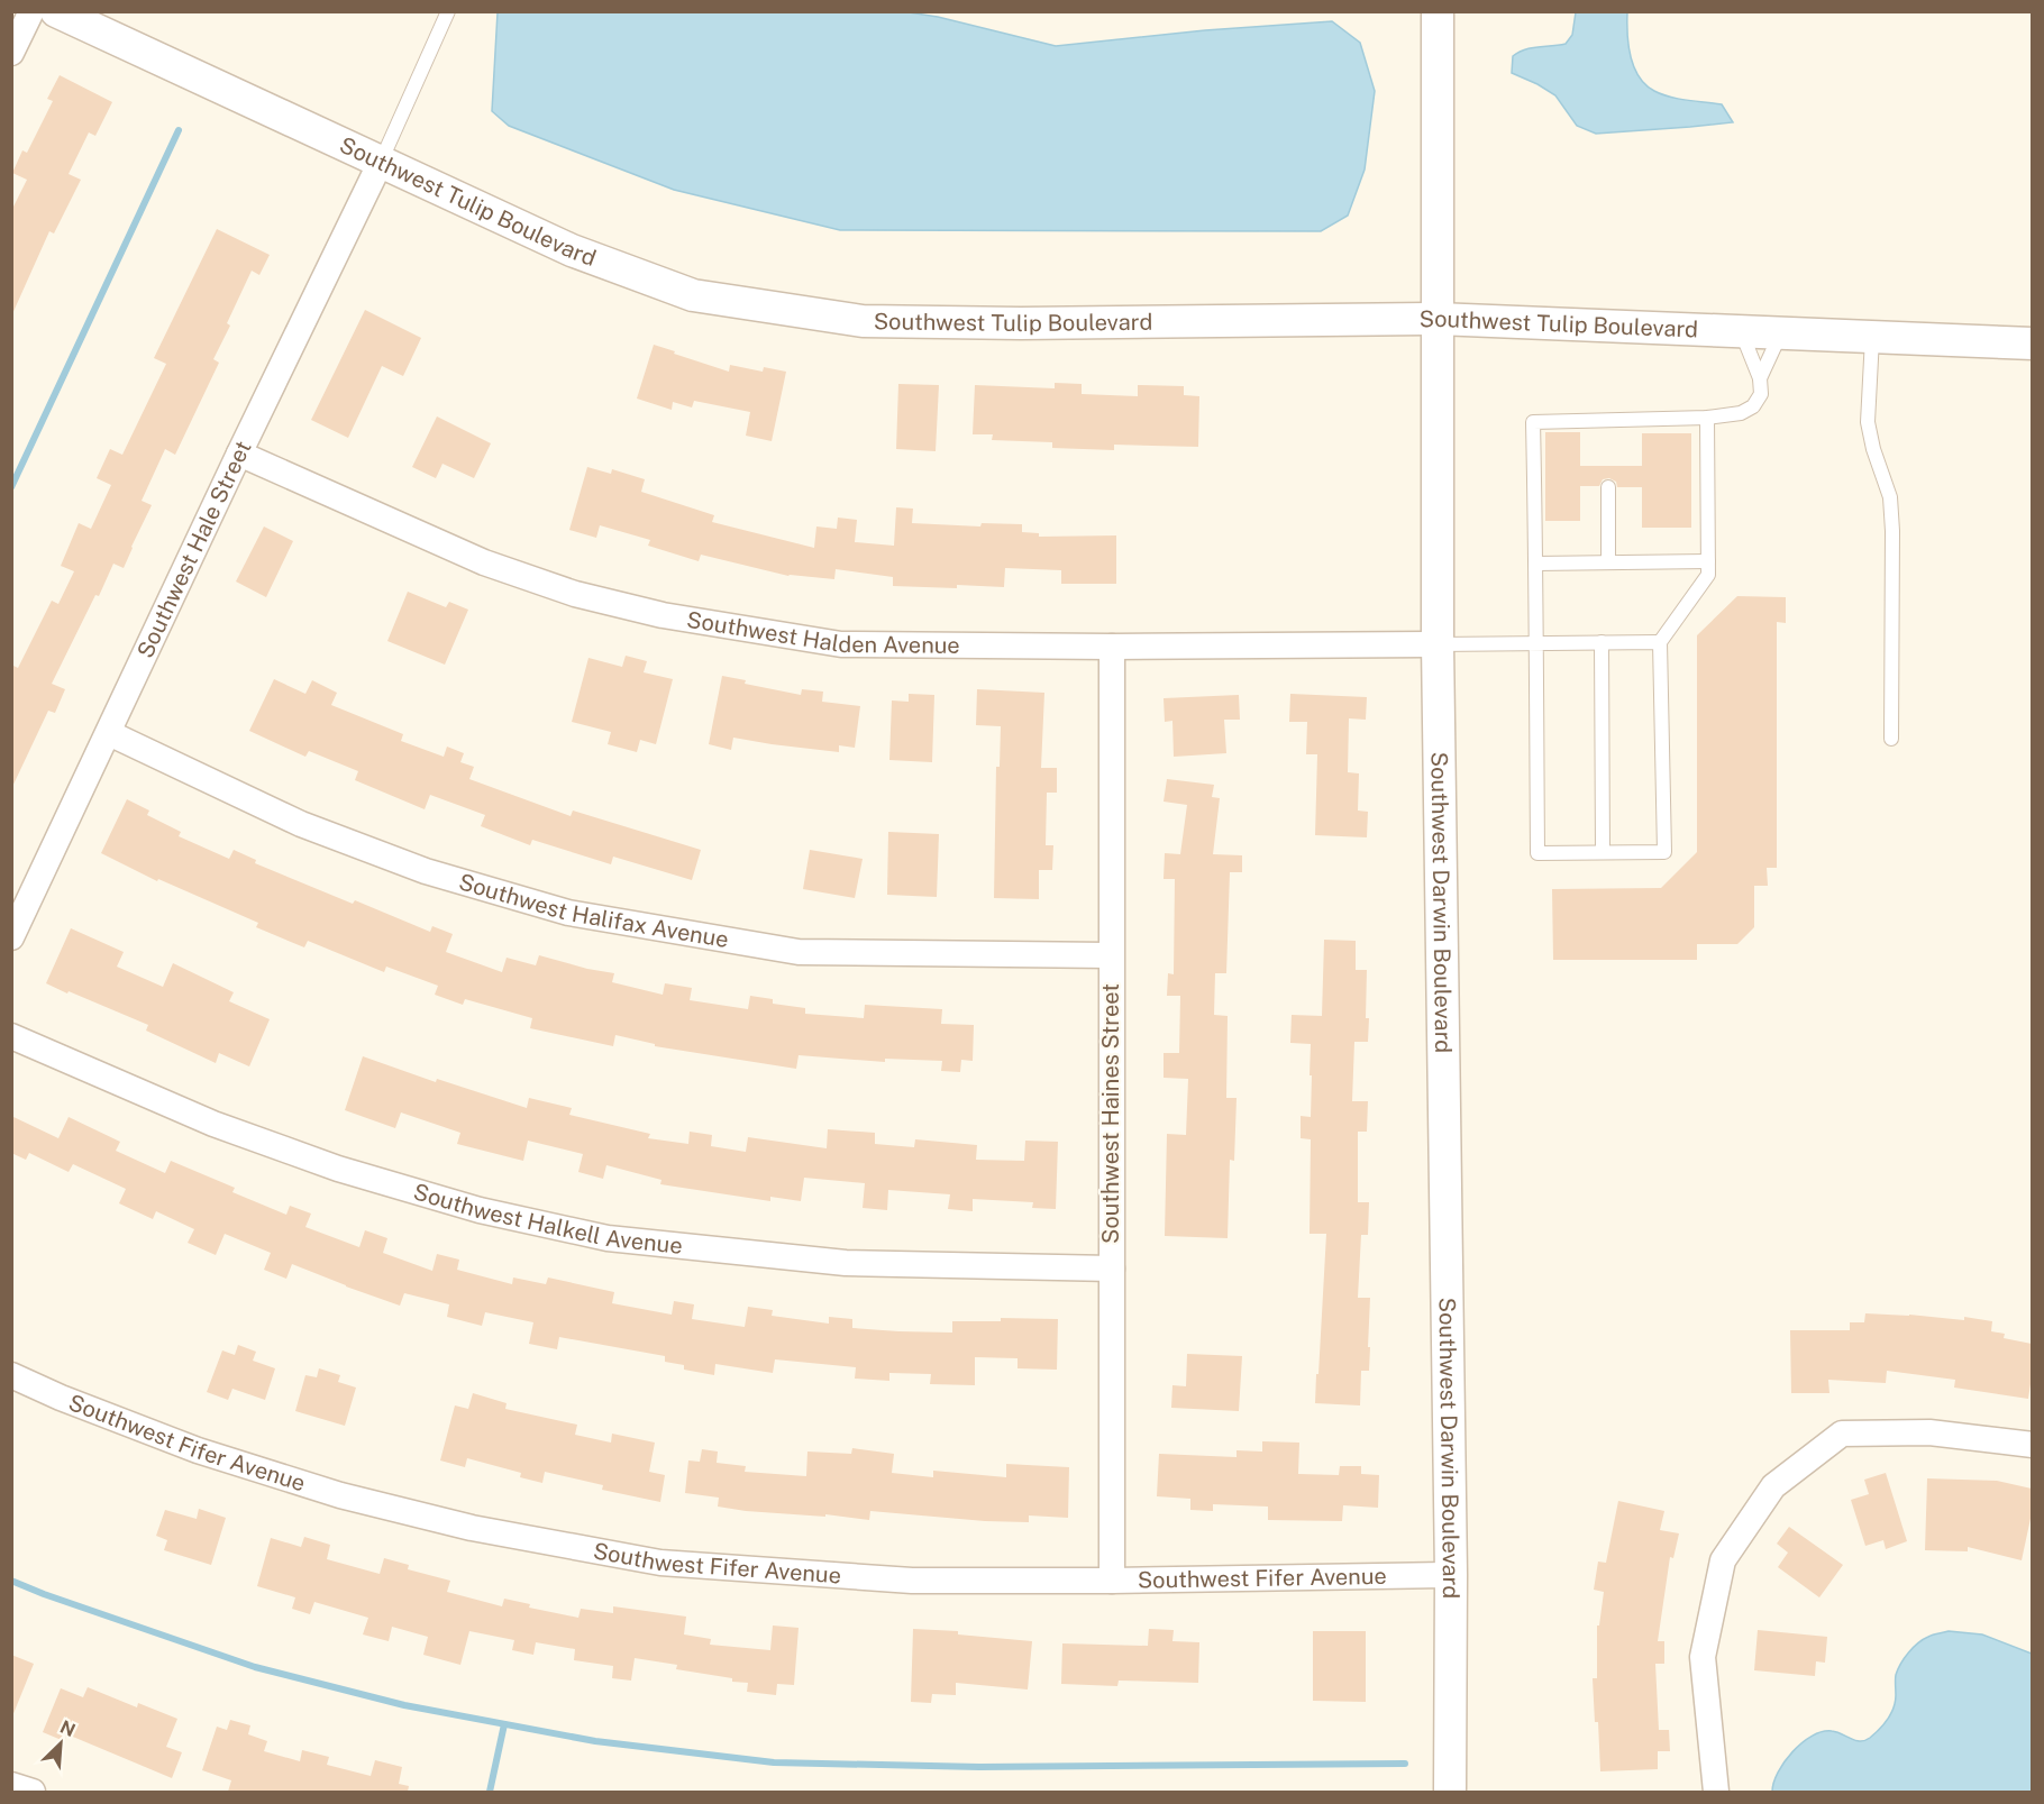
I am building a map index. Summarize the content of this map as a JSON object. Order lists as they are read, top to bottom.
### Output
{
  "streets": {
    "street": [
      "Southwest Tulip Boulevard",
      "Southwest Hale Street",
      "Southwest Halden Avenue",
      "Southwest Darwin Boulevard",
      "Southwest Halifax Avenue",
      "Southwest Haines Street",
      "Southwest Halkell Avenue",
      "Southwest Fifer Avenue"
    ]
  },
  "crossings": [
    ["Southwest Tulip Boulevard", "Southwest Hale Street"],
    ["Southwest Tulip Boulevard", "Southwest Darwin Boulevard"],
    ["Southwest Hale Street", "Southwest Halden Avenue"],
    ["Southwest Hale Street", "Southwest Halifax Avenue"],
    ["Southwest Halden Avenue", "Southwest Darwin Boulevard"],
    ["Southwest Halden Avenue", "Southwest Haines Street"],
    ["Southwest Darwin Boulevard", "Southwest Fifer Avenue"],
    ["Southwest Halifax Avenue", "Southwest Haines Street"],
    ["Southwest Haines Street", "Southwest Halkell Avenue"],
    ["Southwest Haines Street", "Southwest Fifer Avenue"]
  ],
  "north": "top right"
}
